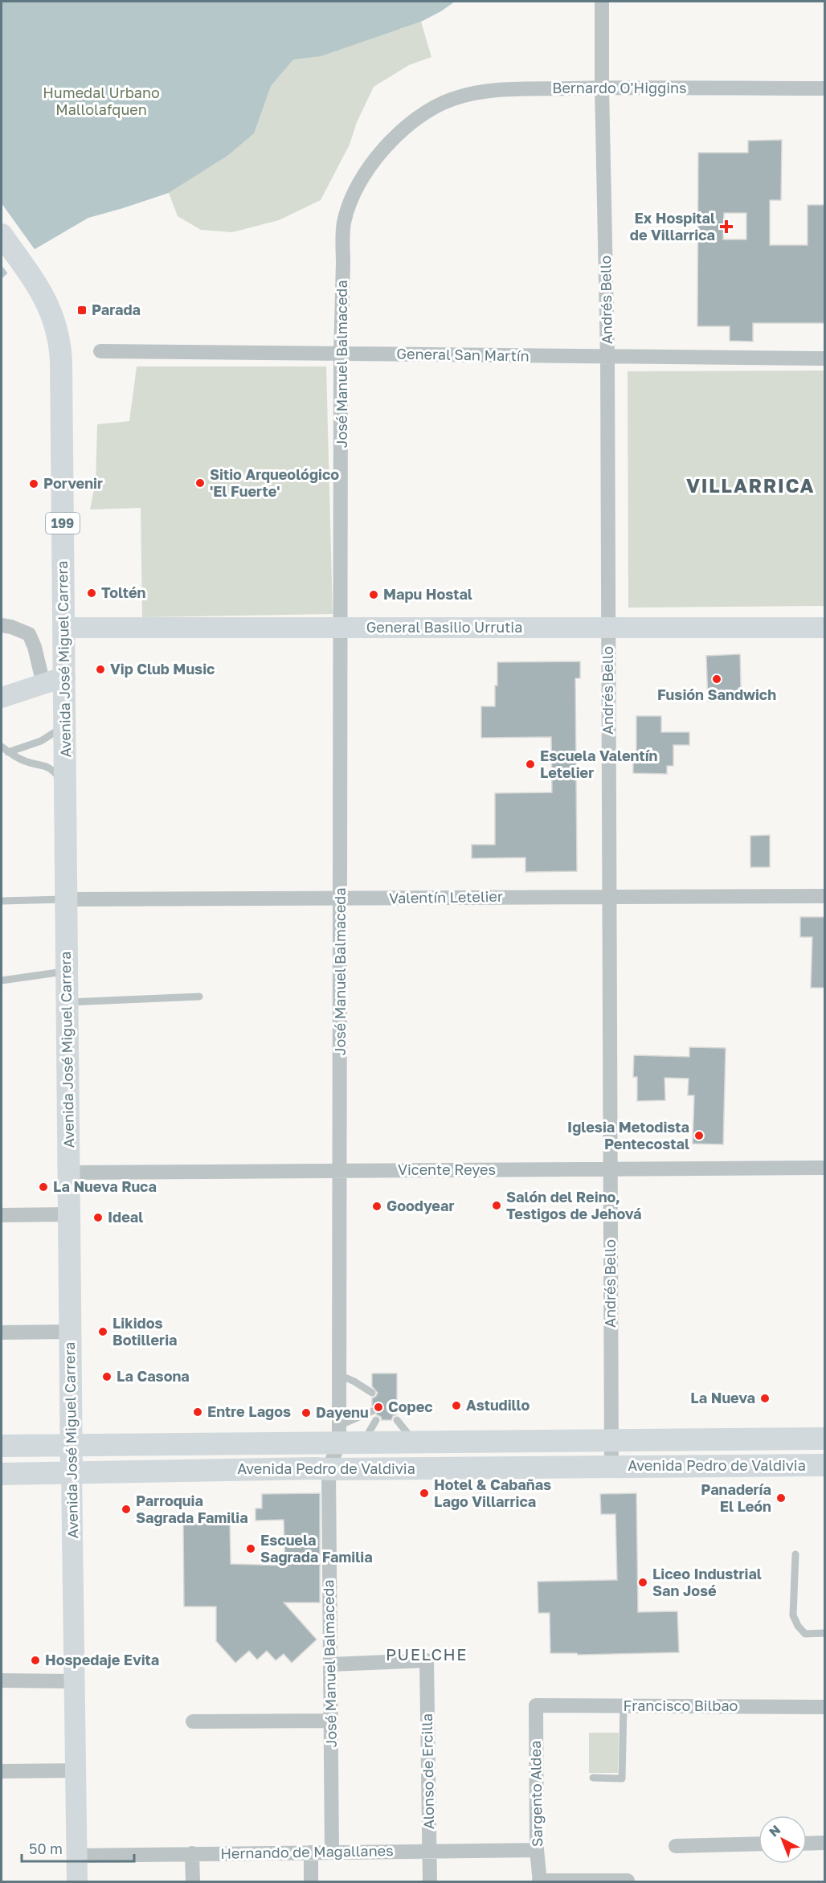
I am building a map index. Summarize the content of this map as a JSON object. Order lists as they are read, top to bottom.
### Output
{
  "streets": {
    "main road": [
      "199",
      "General Basilio Urrutia",
      "Avenida José Miguel Carrera",
      "Avenida Pedro de Valdivia"
    ],
    "street": [
      "Bernardo O'Higgins",
      "Andrés Bello",
      "General San Martín",
      "José Manuel Balmaceda",
      "Valentín Letelier",
      "Vicente Reyes",
      "Francisco Bilbao",
      "Alonso de Ercilla",
      "Sargento Aldea",
      "Hernando de Magallanes"
    ]
  },
  "crossings": [
    ["Bernardo O'Higgins", "Andrés Bello"],
    ["Bernardo O'Higgins", "José Manuel Balmaceda"],
    ["Andrés Bello", "General San Martín"],
    ["Andrés Bello", "General Basilio Urrutia"],
    ["Andrés Bello", "Valentín Letelier"],
    ["Andrés Bello", "Vicente Reyes"],
    ["Andrés Bello", "Avenida Pedro de Valdivia"],
    ["General San Martín", "José Manuel Balmaceda"],
    ["José Manuel Balmaceda", "General Basilio Urrutia"],
    ["José Manuel Balmaceda", "Valentín Letelier"],
    ["José Manuel Balmaceda", "Vicente Reyes"],
    ["José Manuel Balmaceda", "Avenida Pedro de Valdivia"],
    ["José Manuel Balmaceda", "Alonso de Ercilla"],
    ["José Manuel Balmaceda", "Hernando de Magallanes"],
    ["General Basilio Urrutia", "Avenida José Miguel Carrera"],
    ["Avenida José Miguel Carrera", "Valentín Letelier"],
    ["Avenida José Miguel Carrera", "Vicente Reyes"],
    ["Avenida José Miguel Carrera", "Avenida Pedro de Valdivia"],
    ["Avenida José Miguel Carrera", "Hernando de Magallanes"],
    ["Francisco Bilbao", "Sargento Aldea"],
    ["Alonso de Ercilla", "Hernando de Magallanes"],
    ["Sargento Aldea", "Hernando de Magallanes"]
  ],
  "districts": ["VILLARRICA", "PUELCHE"],
  "parks": ["Humedal Urbano Mallolafquen"],
  "places": {
    "health": ["Ex Hospital de Villarrica"],
    "transit": ["Parada"],
    "other": [
      "Sitio Arqueológico 'El Fuerte'",
      "Porvenir",
      "Toltén",
      "Mapu Hostal",
      "Vip Club Music",
      "Fusión Sandwich",
      "Escuela Valentín Letelier",
      "Iglesia Metodista Pentecostal",
      "La Nueva Ruca",
      "Salón del Reino, Testigos de Jehová",
      "Goodyear",
      "Ideal",
      "Likidos Botilleria",
      "La Casona",
      "La Nueva",
      "Astudillo",
      "Copec",
      "Entre Lagos",
      "Dayenu",
      "Hotel & Cabañas Lago Villarrica",
      "Panadería El León",
      "Parroquia Sagrada Familia",
      "Escuela Sagrada Familia",
      "Liceo Industrial San José",
      "Hospedaje Evita"
    ]
  },
  "scale_bar": "50 m",
  "north": "top left"
}
